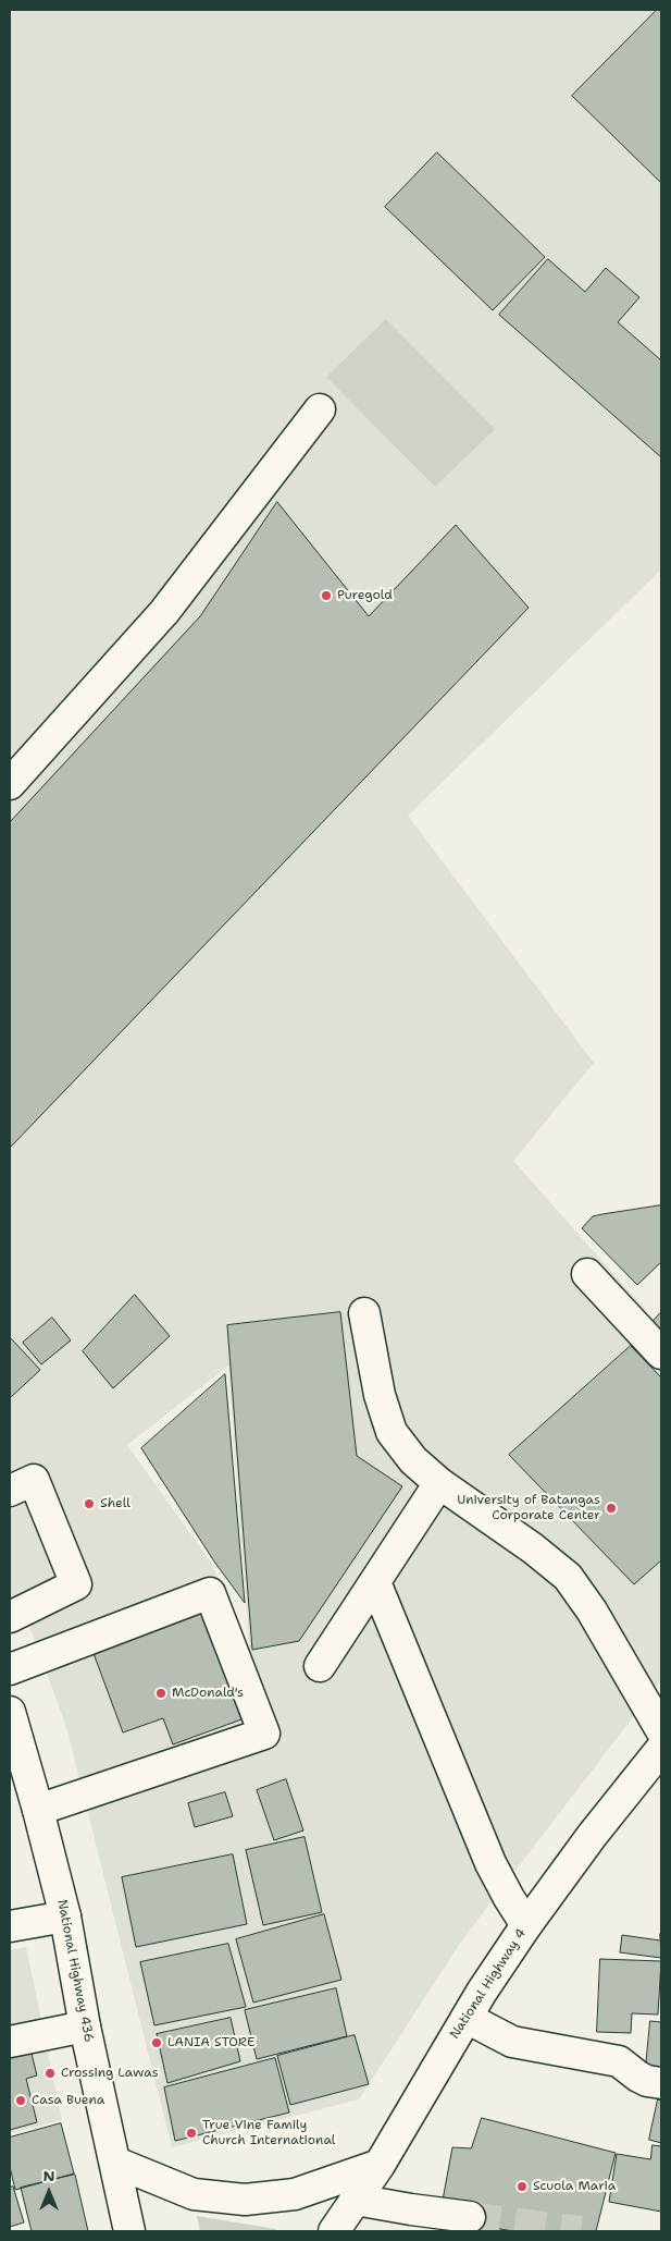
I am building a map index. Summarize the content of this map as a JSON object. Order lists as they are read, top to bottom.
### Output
{
  "streets": {
    "main road": ["National Highway 436", "National Highway 4"]
  },
  "places": [
    "Puregold",
    "Shell",
    "University of Batangas Corporate Center",
    "McDonald's",
    "LANIA STORE",
    "Crossing Lawas",
    "Casa Buena",
    "True Vine Family Church International",
    "Scuola Maria"
  ],
  "north": "top"
}
